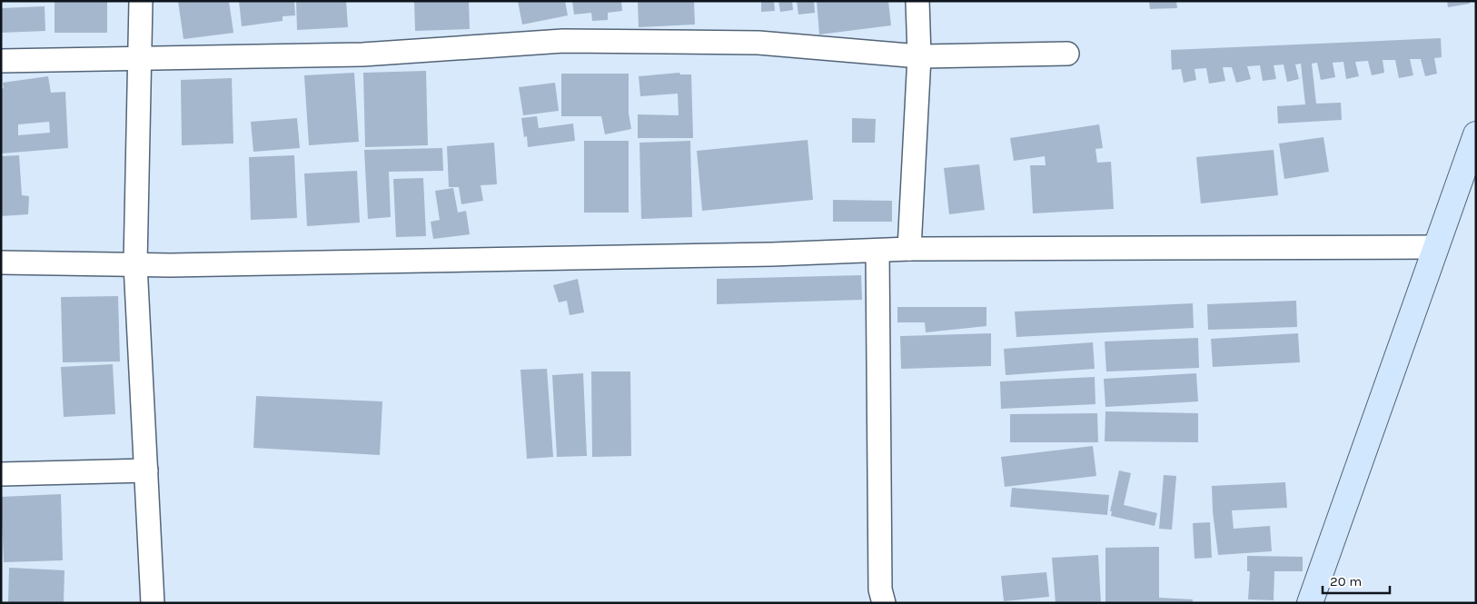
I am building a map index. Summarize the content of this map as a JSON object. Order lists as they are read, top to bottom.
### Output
{
  "scale_bar": "20 m"
}
